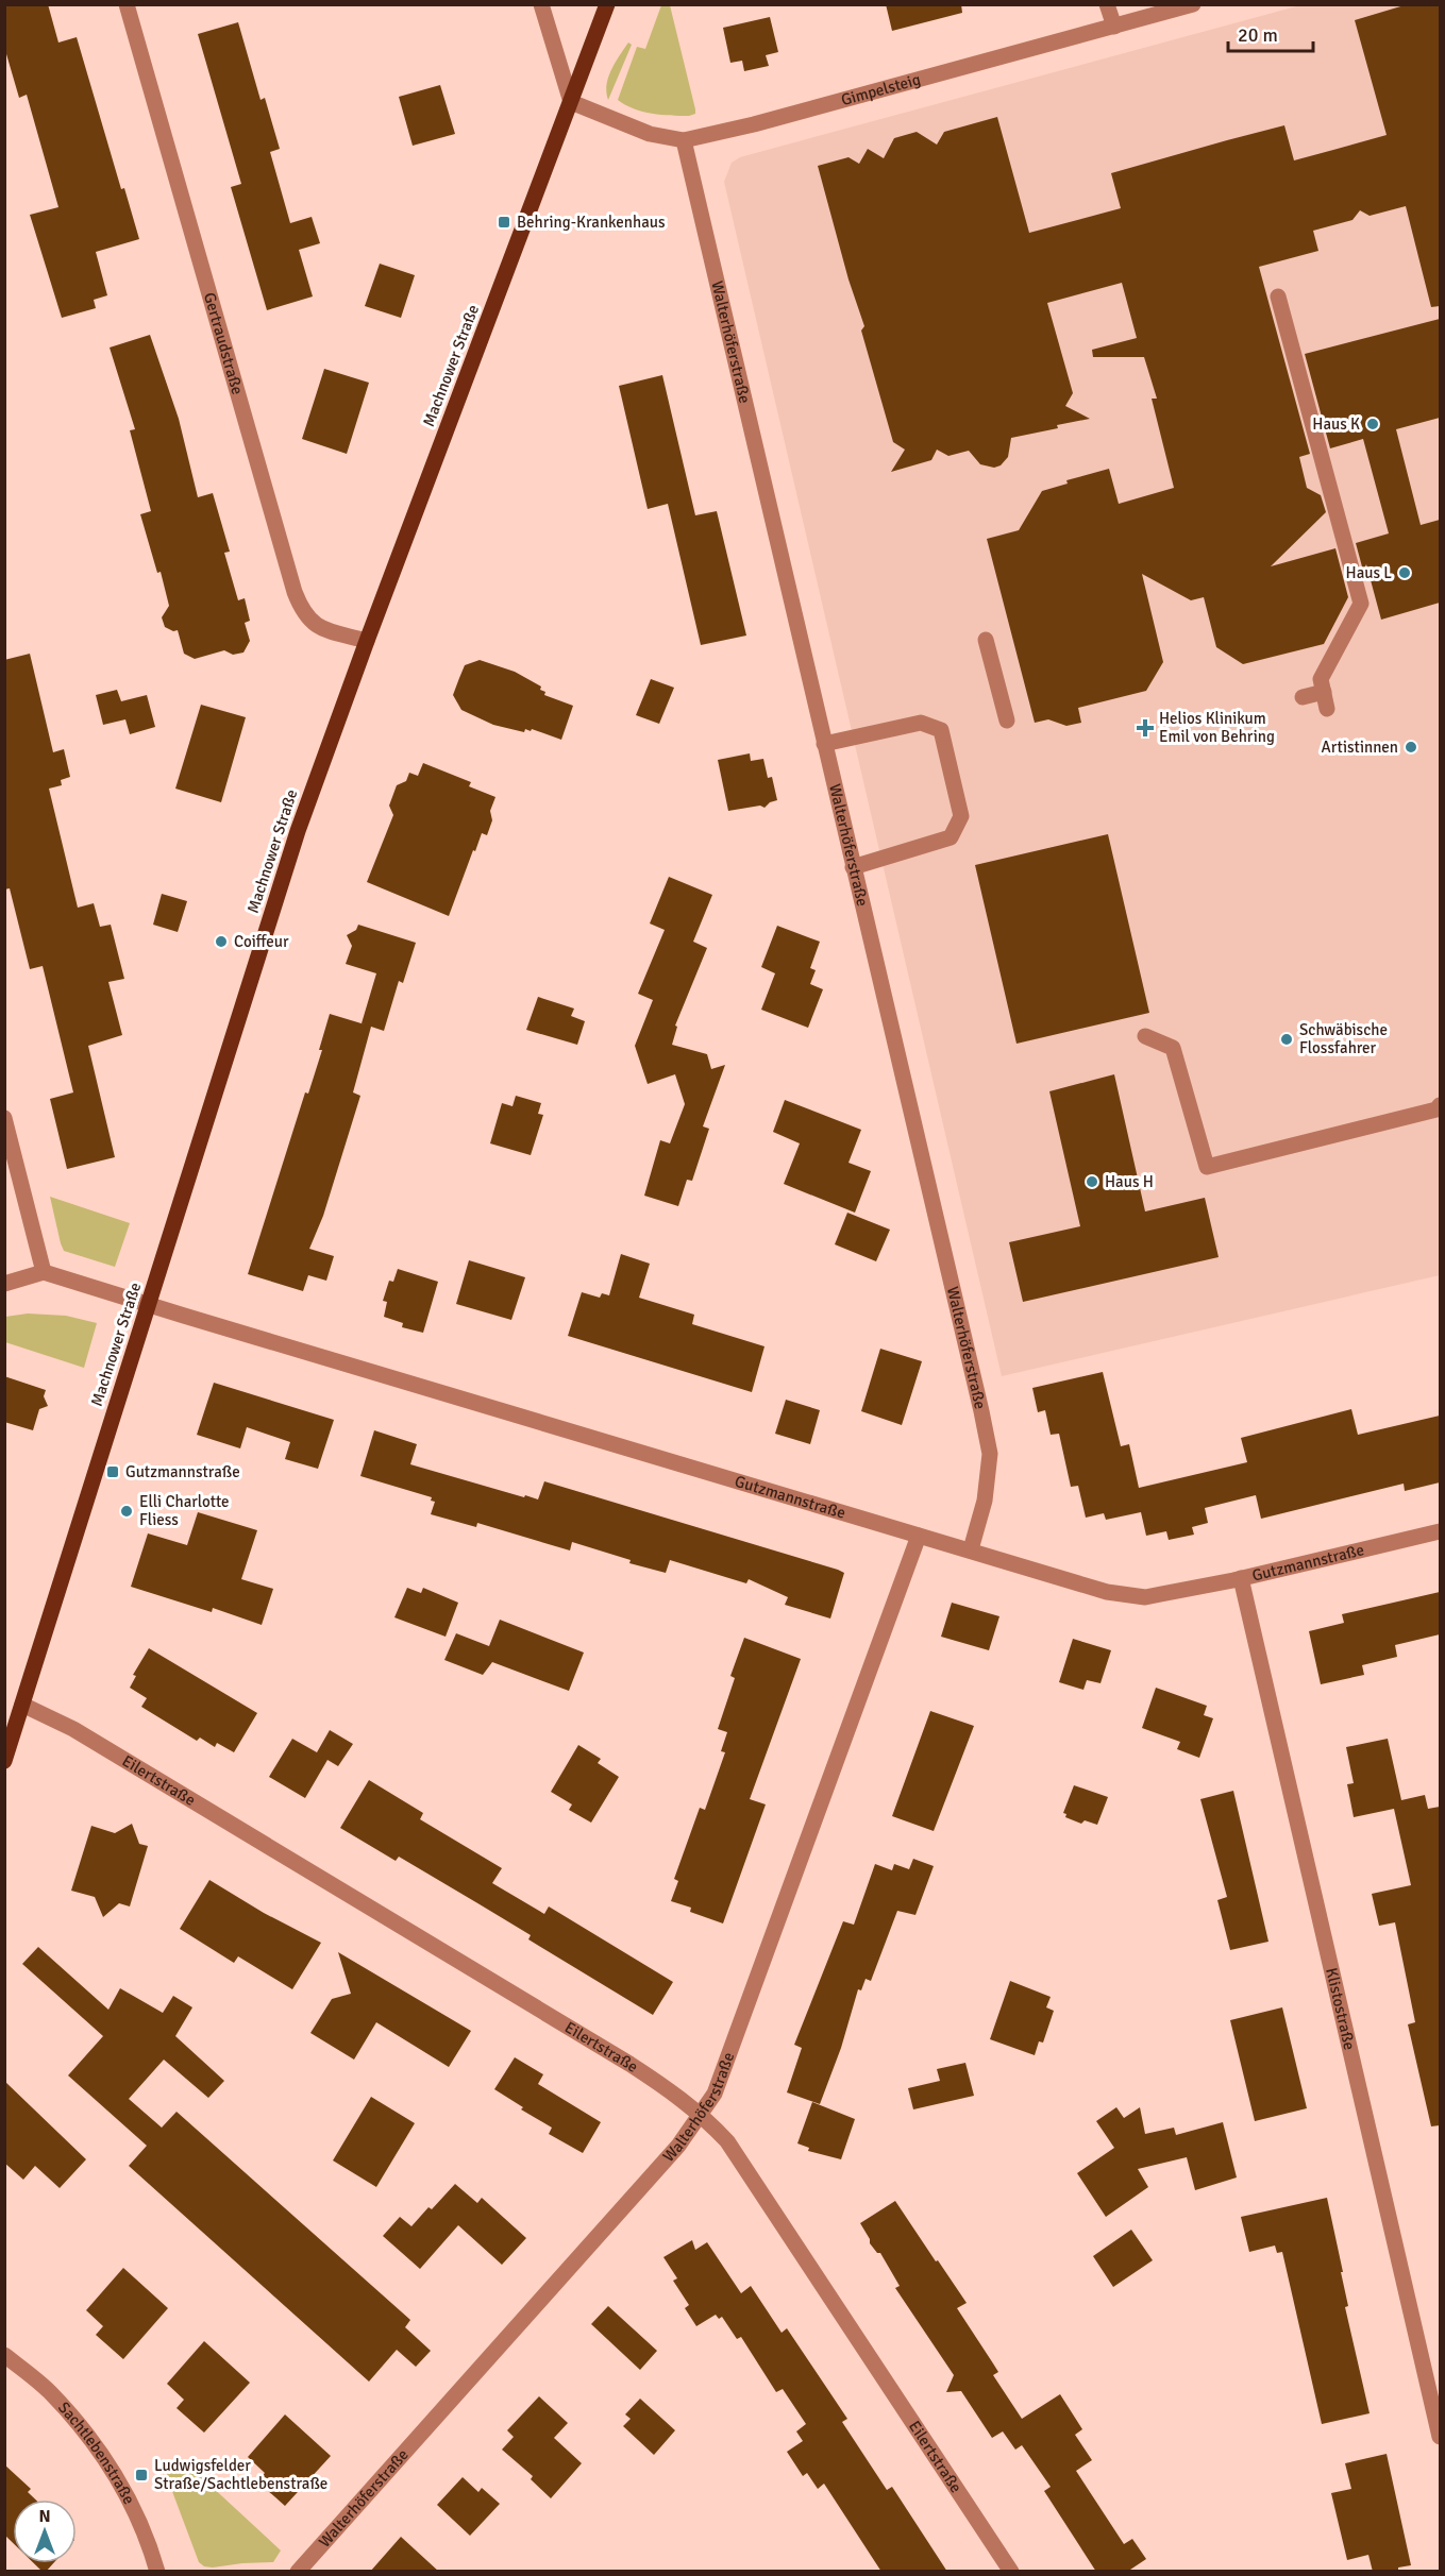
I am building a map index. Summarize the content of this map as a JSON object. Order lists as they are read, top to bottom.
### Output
{
  "streets": {
    "main road": ["Machnower Straße"],
    "street": [
      "Gimpelsteig",
      "Walterhöferstraße",
      "Gertraudstraße",
      "Gutzmannstraße",
      "Eilertstraße",
      "Klistostraße",
      "Sachtlebenstraße"
    ]
  },
  "crossings": [
    ["Gimpelsteig", "Walterhöferstraße"],
    ["Gimpelsteig", "Machnower Straße"],
    ["Walterhöferstraße", "Gutzmannstraße"],
    ["Walterhöferstraße", "Eilertstraße"],
    ["Gertraudstraße", "Machnower Straße"],
    ["Machnower Straße", "Gutzmannstraße"],
    ["Machnower Straße", "Eilertstraße"],
    ["Gutzmannstraße", "Klistostraße"]
  ],
  "places": {
    "transit": ["Behring-Krankenhaus", "Gutzmannstraße", "Ludwigsfelder Straße/Sachtlebenstraße"],
    "other": [
      "Haus K",
      "Haus L",
      "Artistinnen",
      "Coiffeur",
      "Schwäbische Flossfahrer",
      "Haus H",
      "Elli Charlotte Fliess"
    ],
    "health": ["Helios Klinikum Emil von Behring"]
  },
  "scale_bar": "20 m",
  "north": "top"
}
